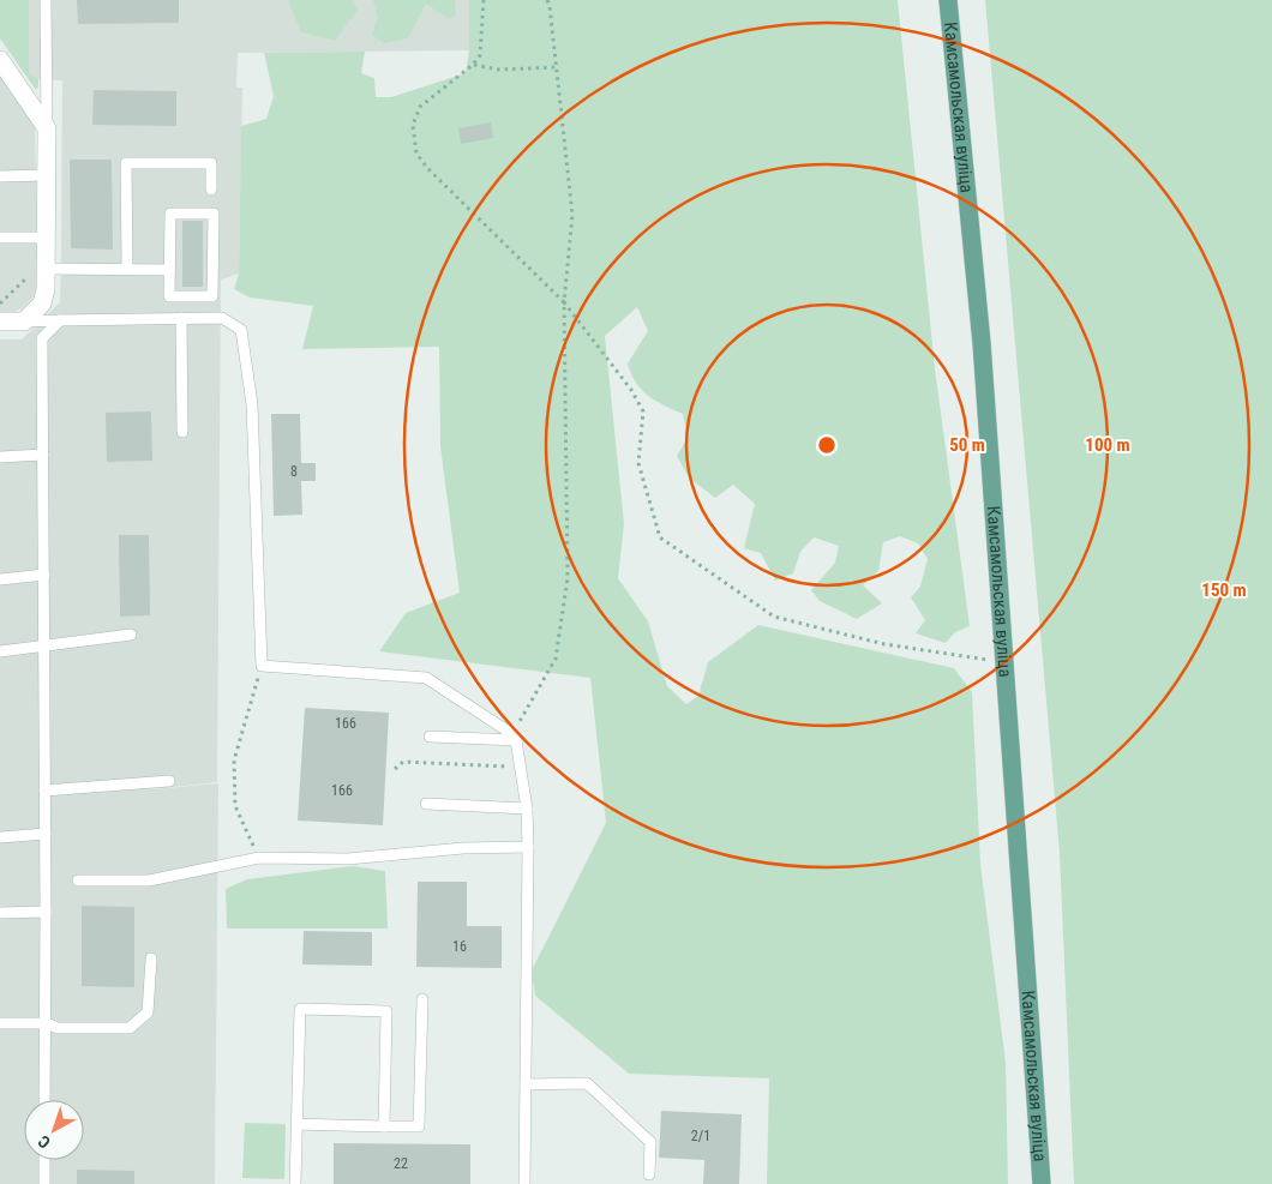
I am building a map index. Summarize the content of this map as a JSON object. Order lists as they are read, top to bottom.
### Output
{
  "streets": {
    "main road": ["Камсамольская вуліца"]
  },
  "house_numbers": [
    "8",
    "166",
    "166",
    "16",
    "2/1",
    "22"
  ],
  "north": "bottom left",
  "rings": ["50 m", "100 m", "150 m"]
}
